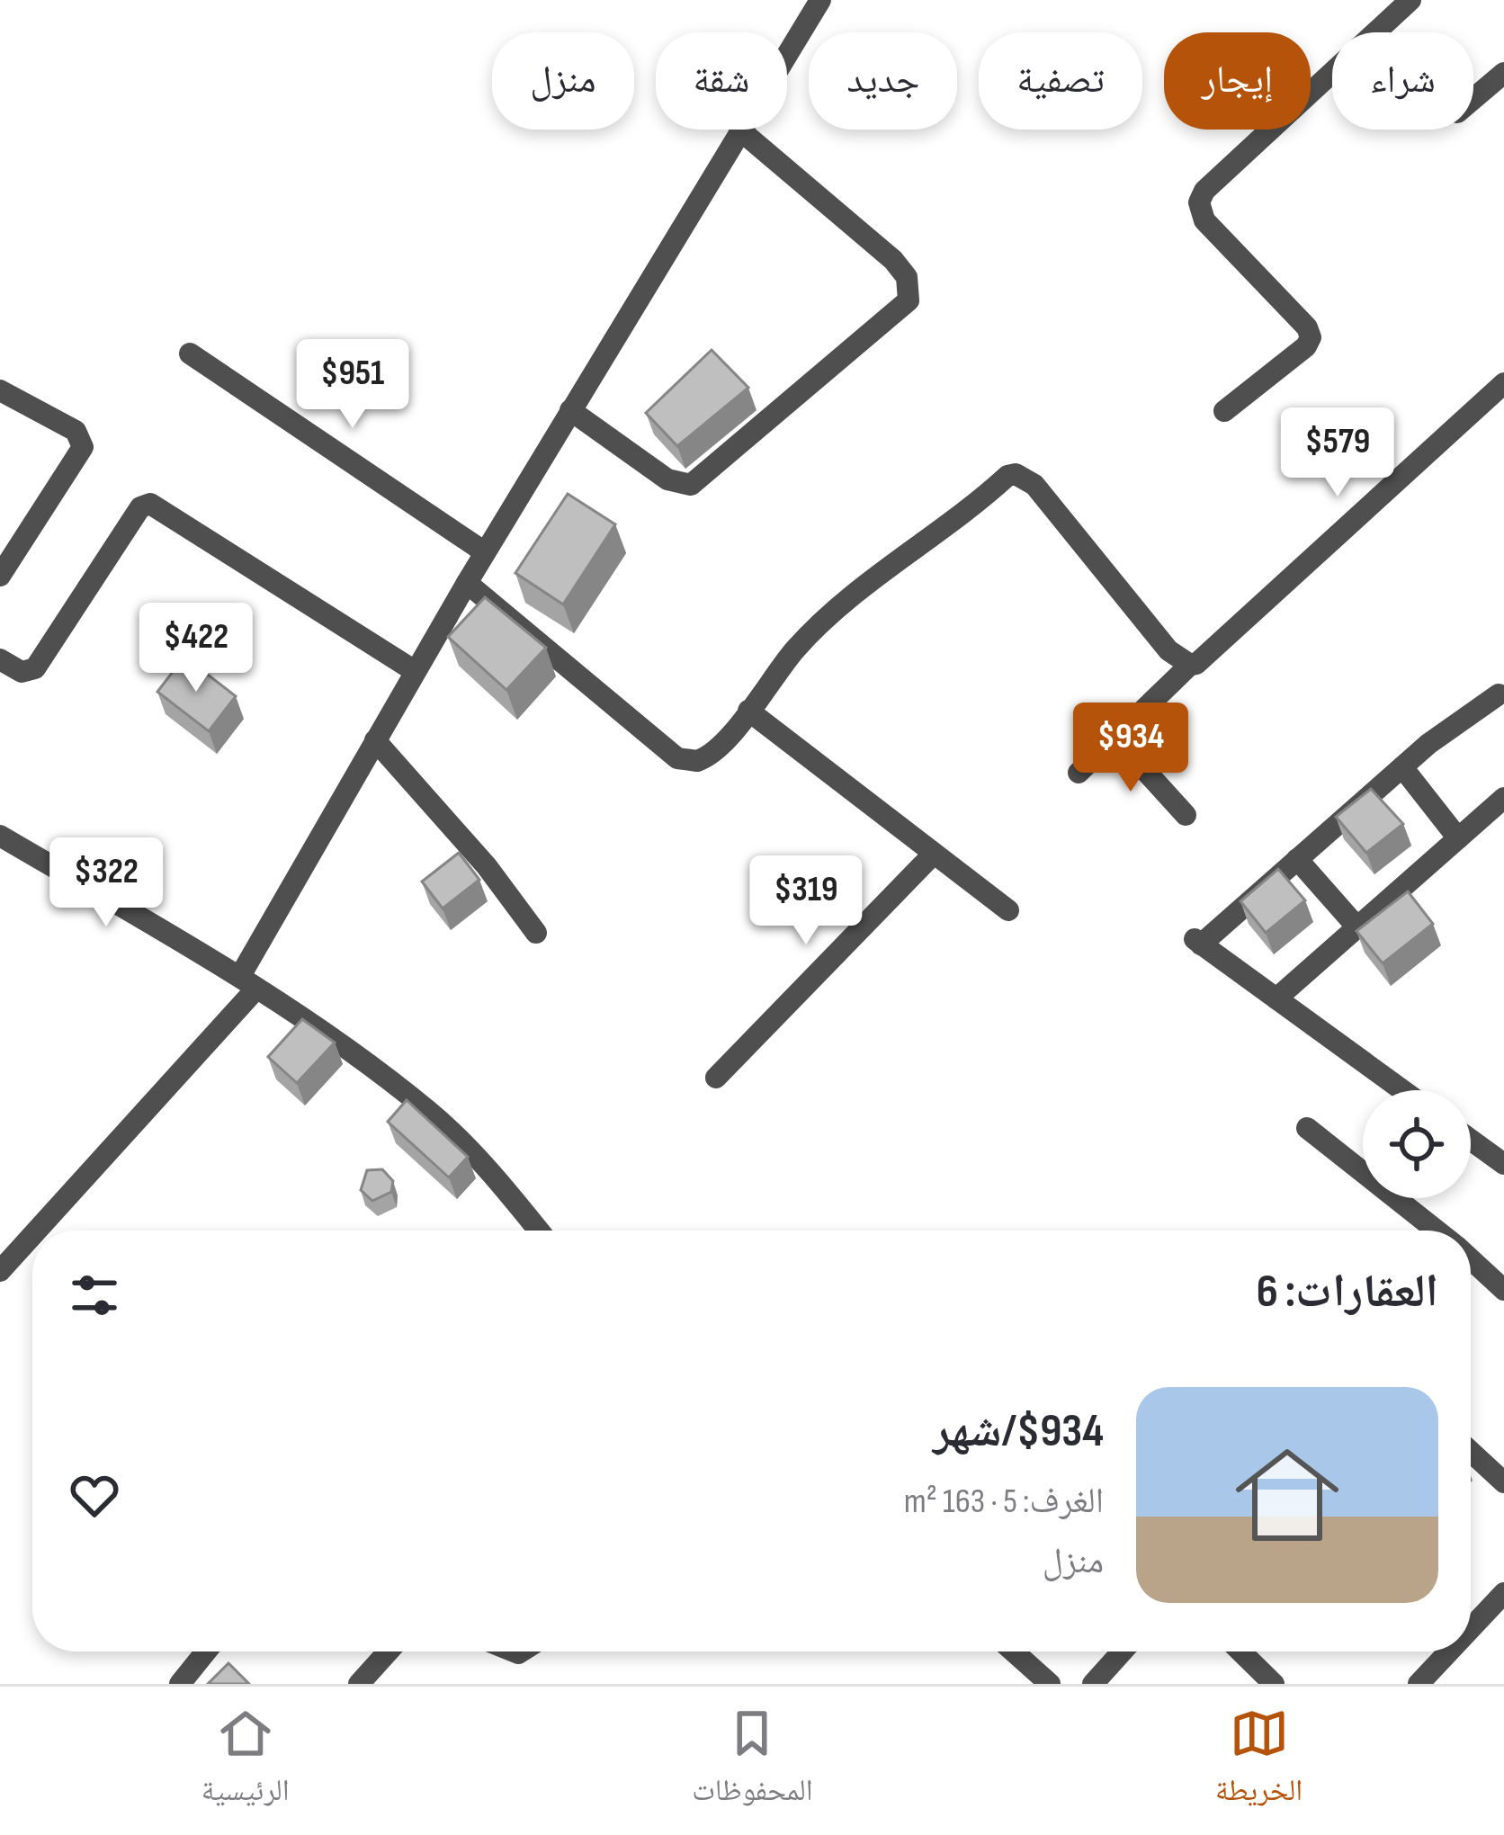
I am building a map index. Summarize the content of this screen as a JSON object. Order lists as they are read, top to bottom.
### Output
{
  "page": {
    "chip": [
      "شراء",
      "إيجار",
      "تصفية",
      "جديد",
      "شقة",
      "منزل"
    ],
    "price": [
      "$951",
      "$579",
      "$422",
      "$934",
      "$322",
      "$319"
    ],
    "heading": "العقارات: 6",
    "list": [
      {
        "name": "$934/شهر",
        "note": "الغرف: 5 · 163 m² · منزل"
      }
    ],
    "tabs": ["الخريطة", "المحفوظات", "الرئيسية"]
  }
}
